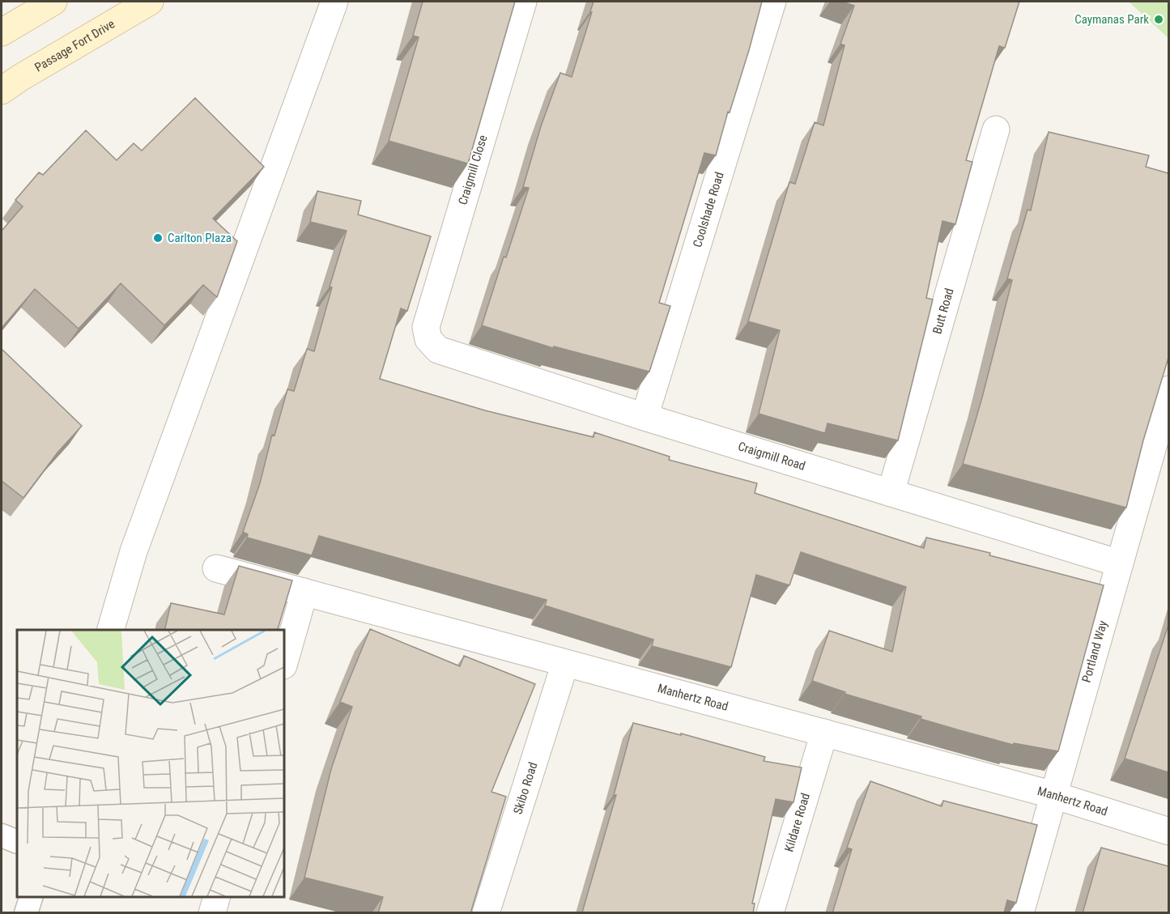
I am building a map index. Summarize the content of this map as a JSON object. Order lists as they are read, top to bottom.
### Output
{
  "streets": {
    "main road": ["Passage Fort Drive"],
    "street": [
      "Craigmill Close",
      "Coolshade Road",
      "Butt Road",
      "Craigmill Road",
      "Portland Way",
      "Manhertz Road",
      "Skibo Road",
      "Kildare Road"
    ]
  },
  "crossings": [
    ["Craigmill Close", "Craigmill Road"],
    ["Coolshade Road", "Craigmill Road"],
    ["Butt Road", "Craigmill Road"],
    ["Craigmill Road", "Portland Way"],
    ["Portland Way", "Manhertz Road"],
    ["Manhertz Road", "Skibo Road"],
    ["Manhertz Road", "Kildare Road"]
  ],
  "places": ["Caymanas Park", "Carlton Plaza"]
}
